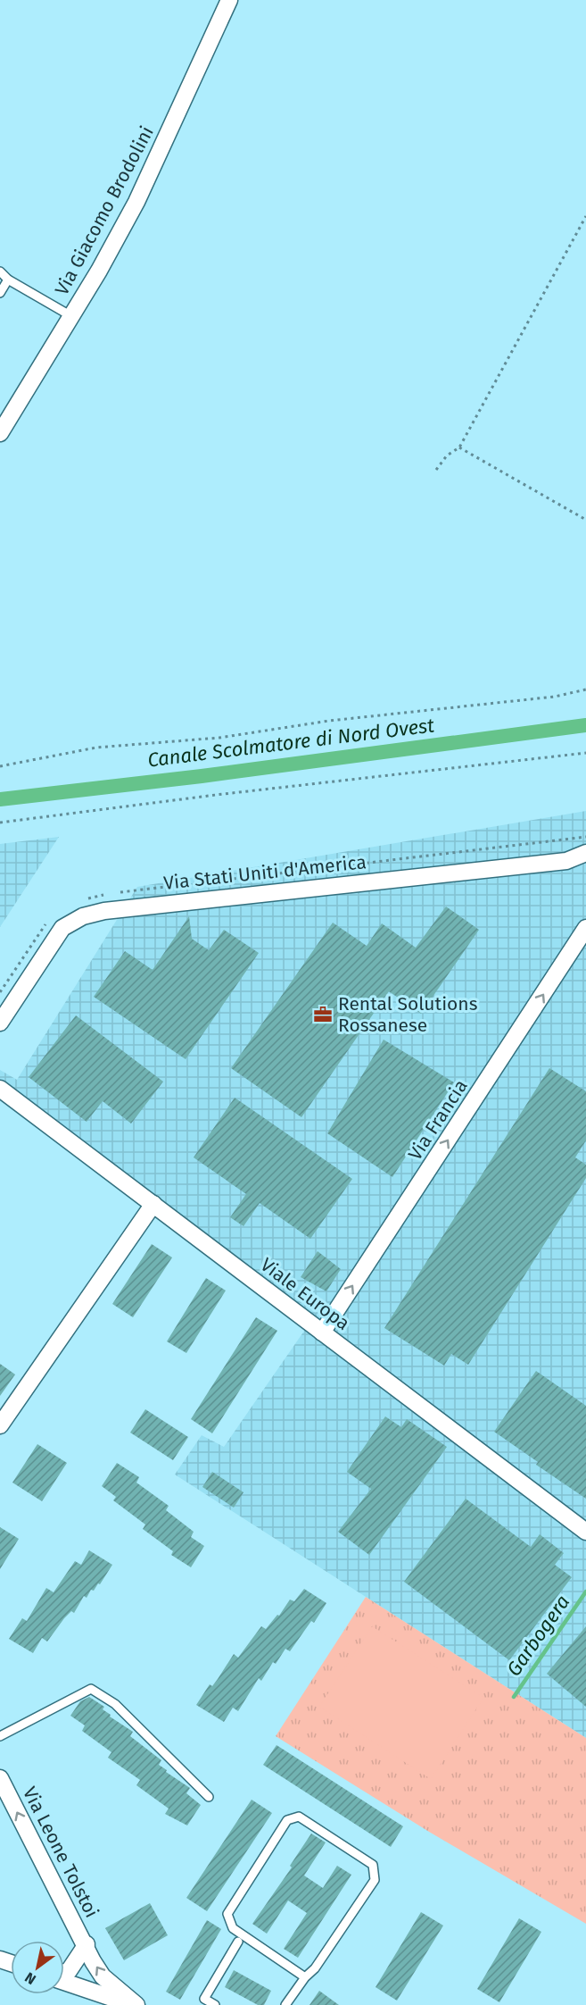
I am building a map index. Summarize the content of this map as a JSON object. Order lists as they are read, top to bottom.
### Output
{
  "streets": {
    "street": [
      "Via Giacomo Brodolini",
      "Via Stati Uniti d'America",
      "Via Francia",
      "Viale Europa",
      "Via Leone Tolstoi"
    ]
  },
  "crossings": [
    ["Via Francia", "Viale Europa"]
  ],
  "one_way": ["Via Francia", "Via Leone Tolstoi"],
  "water": ["Canale Scolmatore di Nord Ovest", "Garbogera"],
  "places": {
    "office": ["Rental Solutions Rossanese"]
  },
  "north": "bottom left"
}
